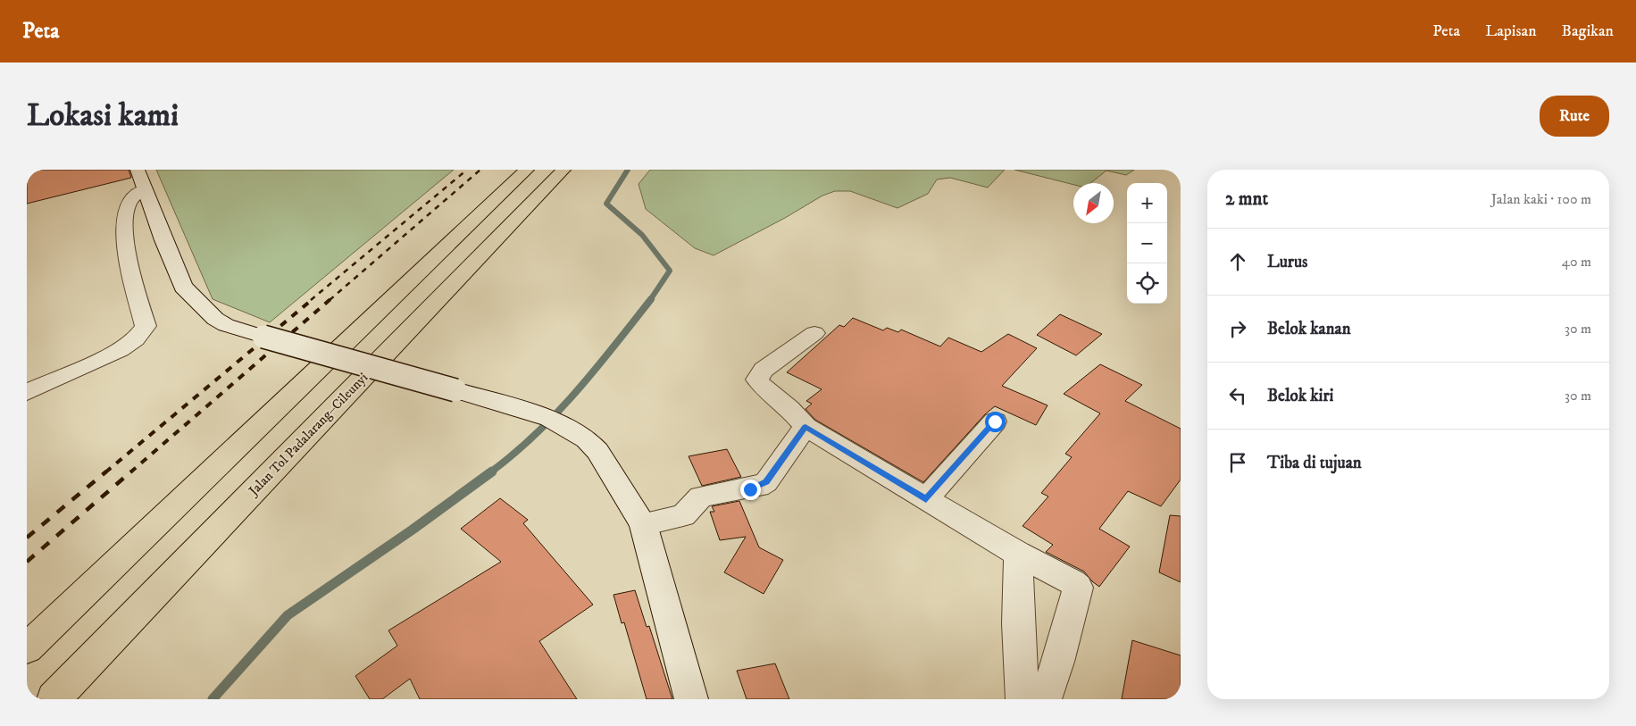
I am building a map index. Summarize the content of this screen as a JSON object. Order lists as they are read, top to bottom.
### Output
{
  "streets": {
    "highway": ["Jalan Tol Padalarang–Cileunyi"]
  },
  "north": "bottom left",
  "page": {
    "header": "Peta",
    "nav": ["Peta", "Lapisan", "Bagikan"],
    "buttons": "Rute",
    "title": "Lokasi kami",
    "heading": ["2 mnt", "Jalan kaki · 100 m"],
    "map_buttons": ["+", "−"],
    "list": [
      ["Lurus", "40 m"],
      ["Belok kanan", "30 m"],
      ["Belok kiri", "30 m"],
      "Tiba di tujuan"
    ]
  }
}
